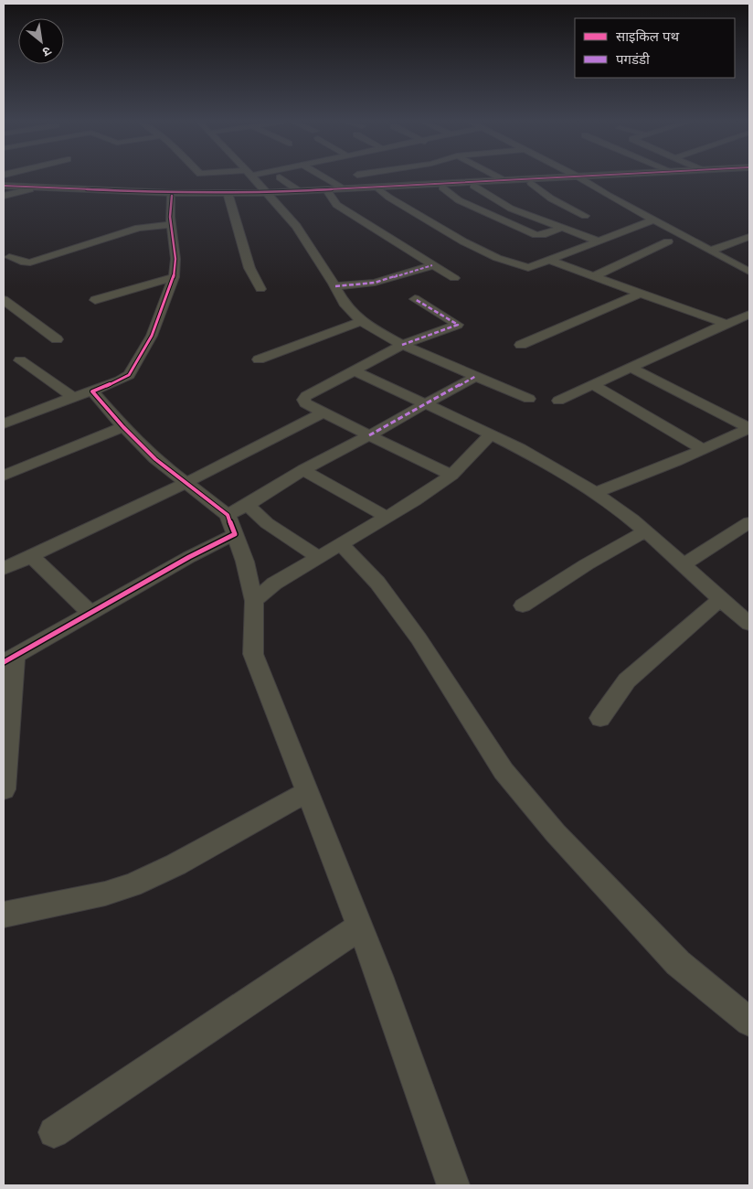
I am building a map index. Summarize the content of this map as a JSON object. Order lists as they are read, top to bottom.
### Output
{
  "legend": ["साइकिल पथ", "पगडंडी"],
  "north": "bottom right"
}
